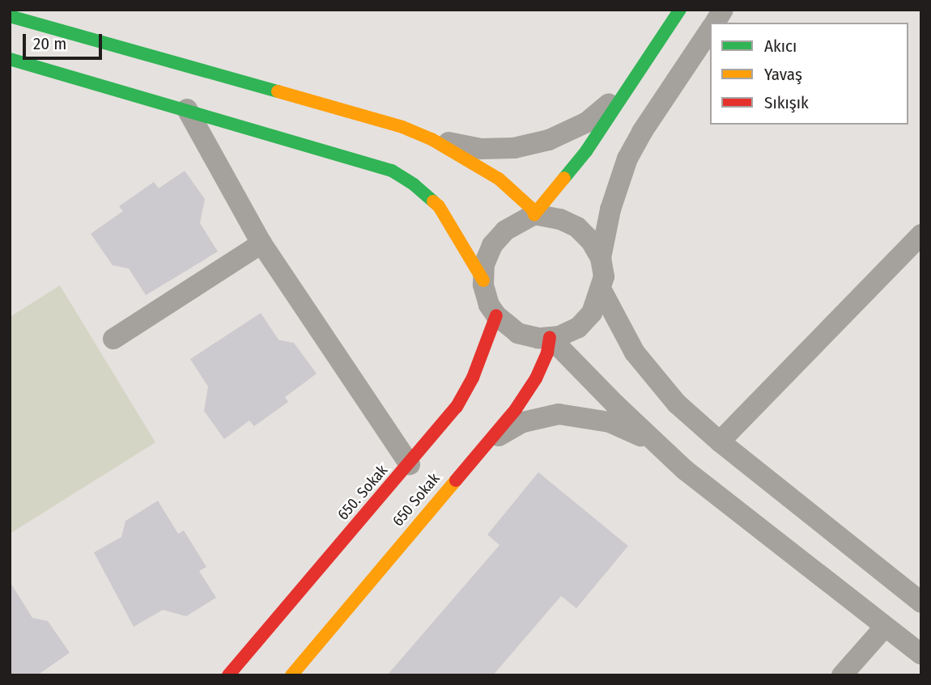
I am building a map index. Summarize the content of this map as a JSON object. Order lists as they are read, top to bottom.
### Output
{
  "streets": {
    "street": ["650. Sokak", "650 Sokak"]
  },
  "crossings": [
    ["650. Sokak", "650 Sokak"]
  ],
  "legend": ["Akıcı", "Yavaş", "Sıkışık"],
  "scale_bar": "20 m"
}
